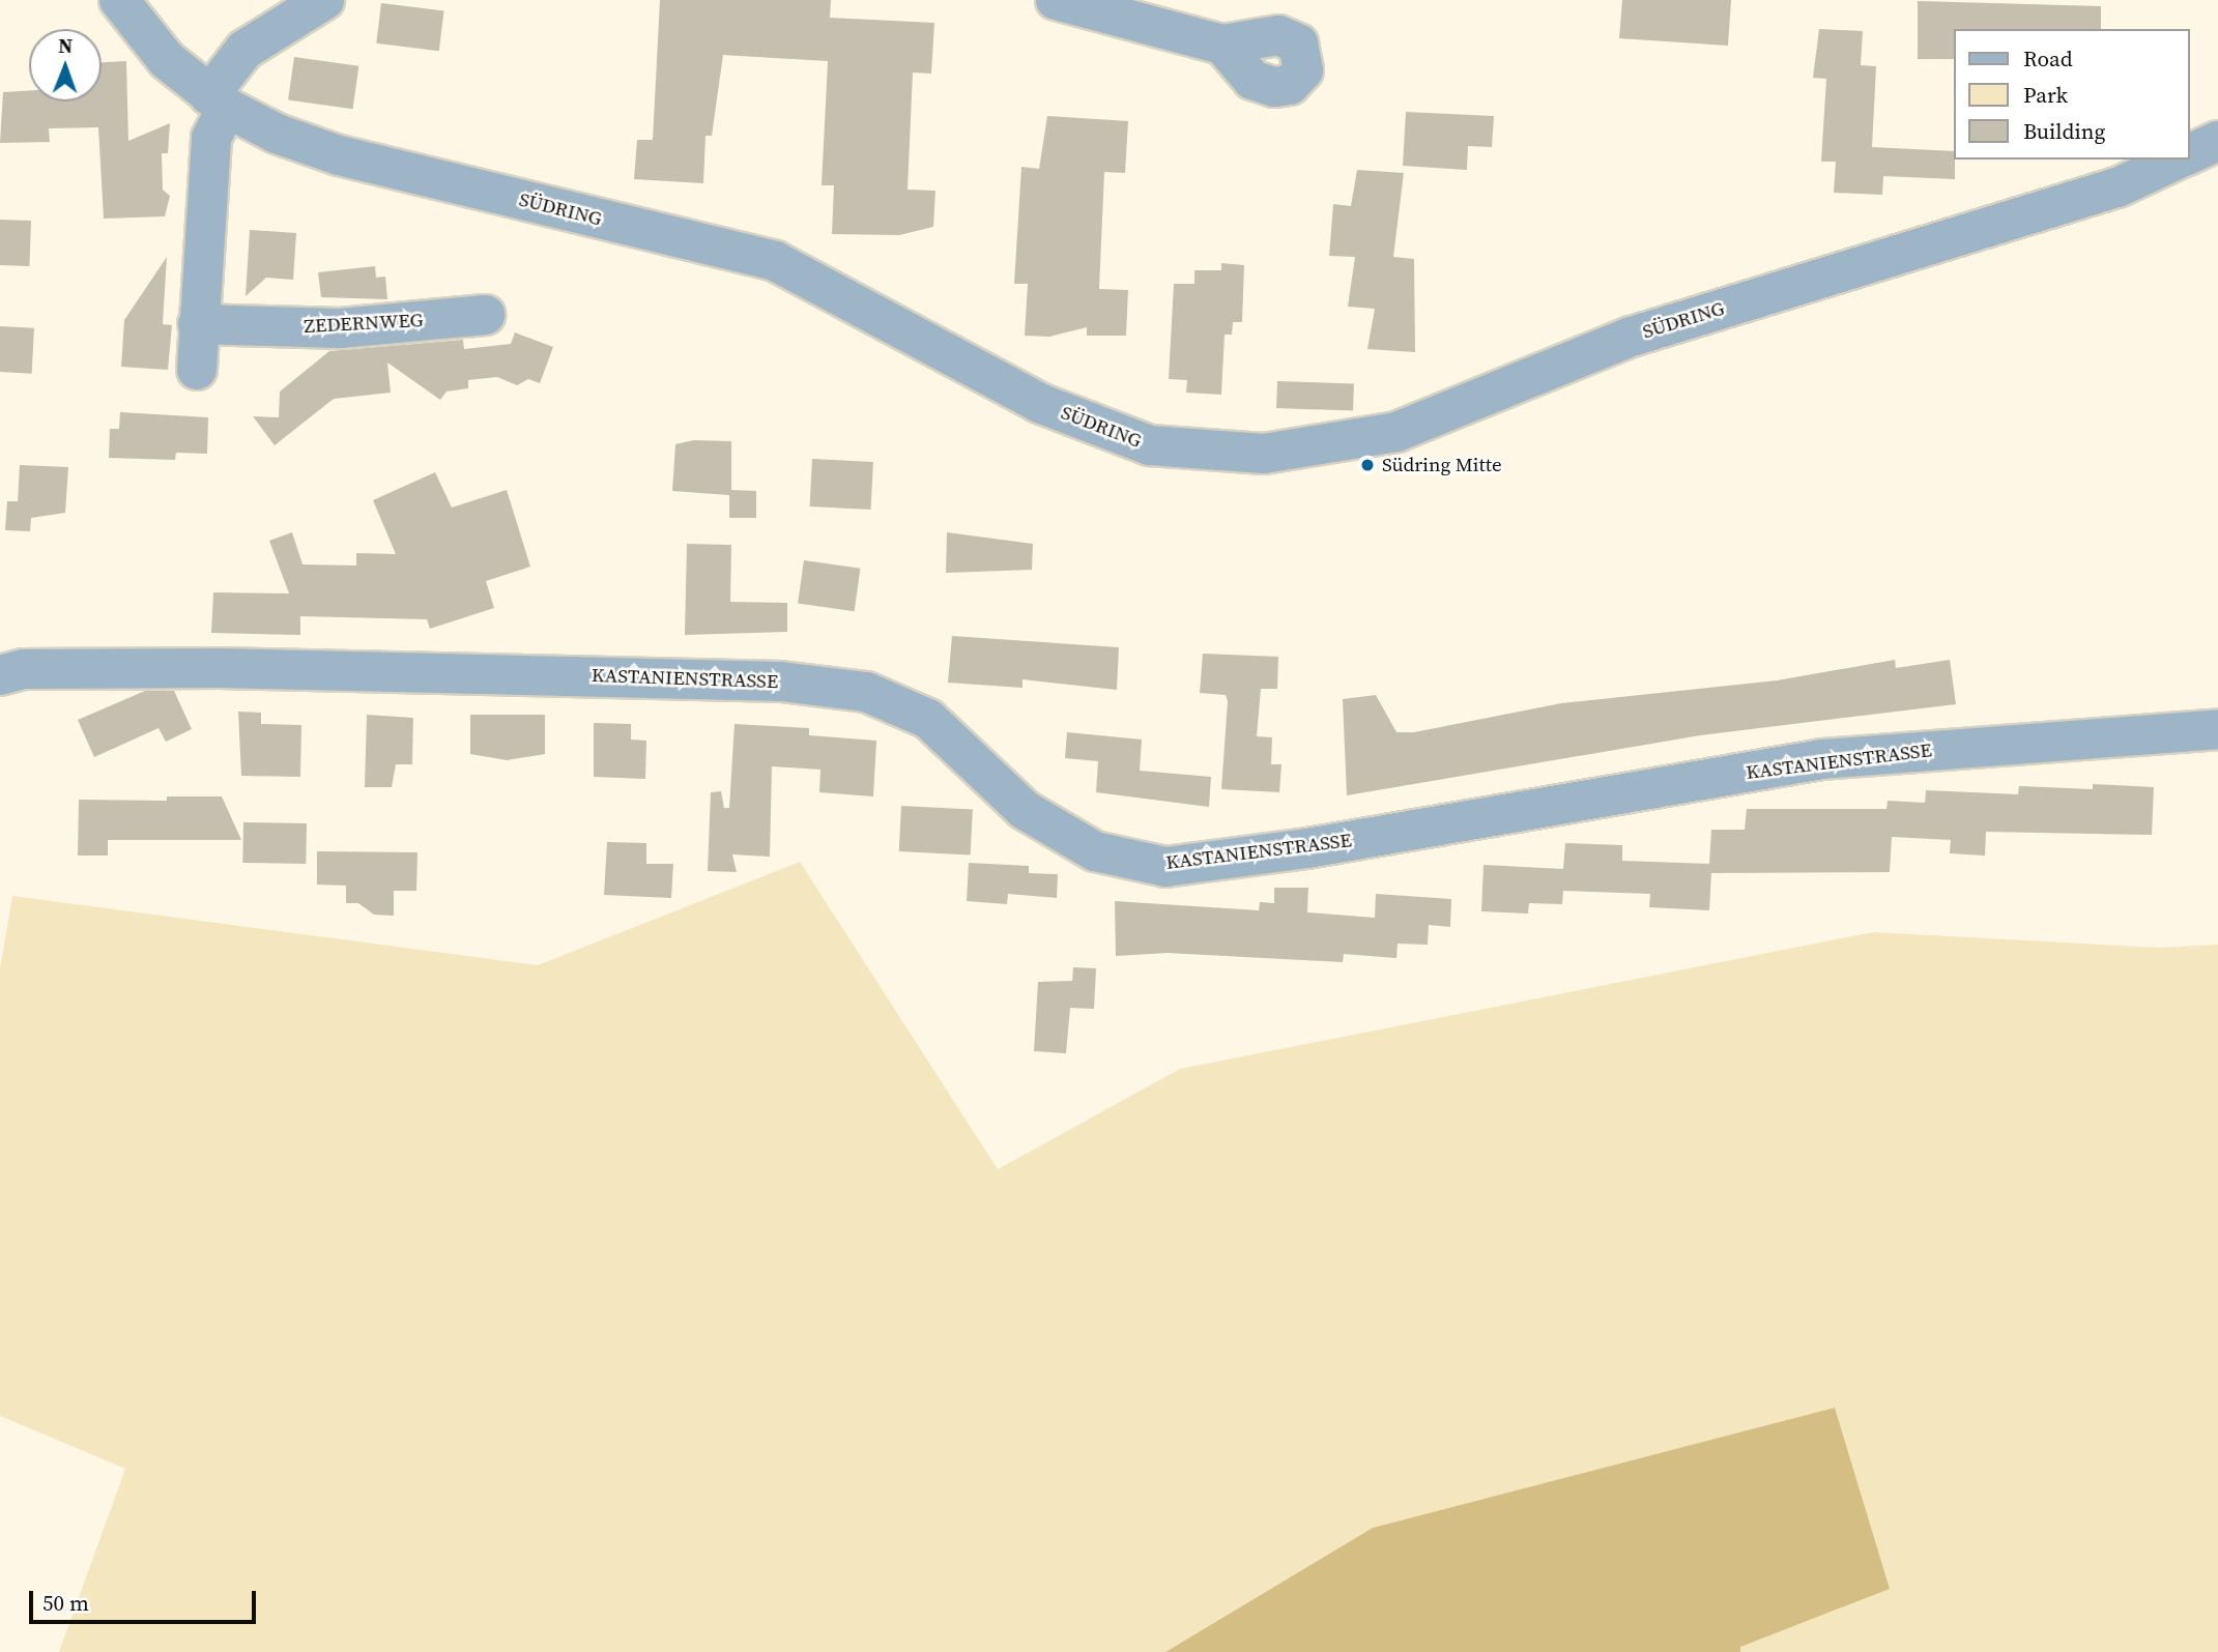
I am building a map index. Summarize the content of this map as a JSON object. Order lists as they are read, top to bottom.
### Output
{
  "streets": {
    "street": ["SÜDRING", "ZEDERNWEG", "KASTANIENSTRASSE"]
  },
  "places": ["Südring Mitte"],
  "legend": ["Road", "Park", "Building"],
  "scale_bar": "50 m",
  "north": "top"
}
